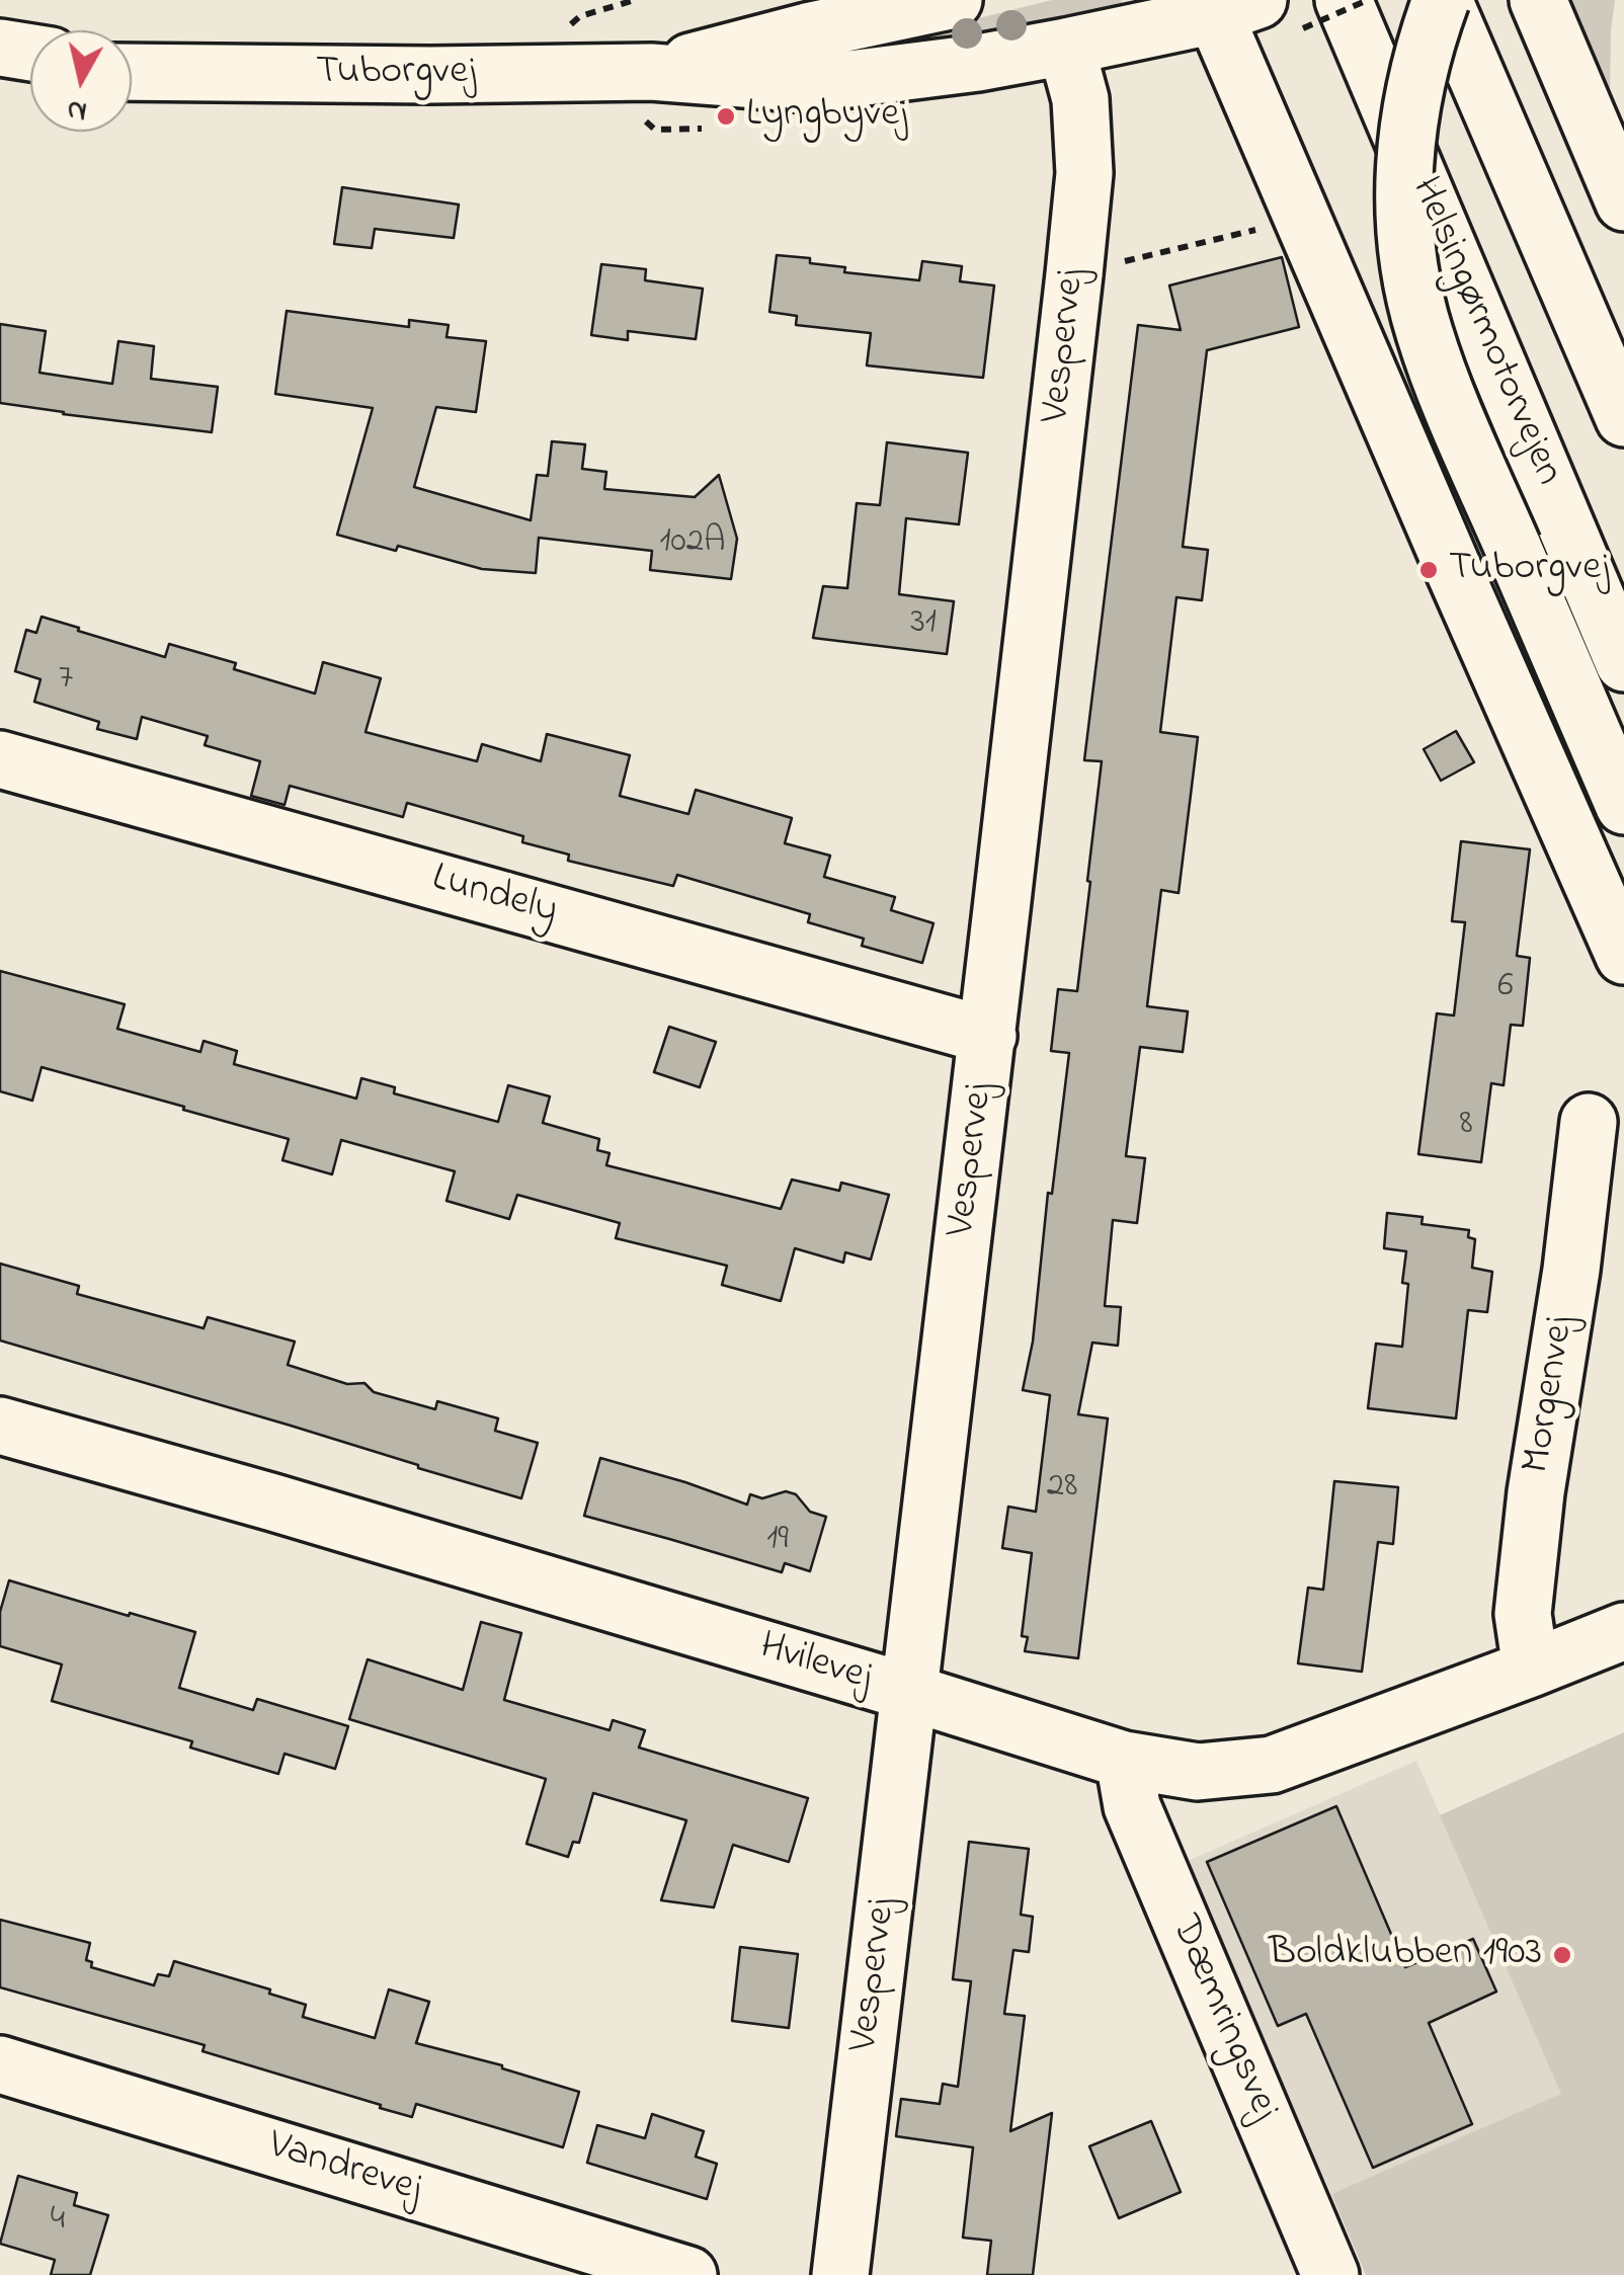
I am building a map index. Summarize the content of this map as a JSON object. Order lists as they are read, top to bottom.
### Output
{
  "streets": {
    "main road": [
      "Tuborgvej",
      "Helsingørmotorvejen",
      "Vespervej",
      "Lundely",
      "Morgenvej",
      "Hvilevej",
      "Dæmringsvej",
      "Vandrevej"
    ]
  },
  "crossings": [
    ["Tuborgvej", "Helsingørmotorvejen"],
    ["Tuborgvej", "Vespervej"],
    ["Vespervej", "Lundely"],
    ["Vespervej", "Hvilevej"],
    ["Morgenvej", "Hvilevej"],
    ["Hvilevej", "Dæmringsvej"]
  ],
  "places": ["Lyngbyvej", "Tuborgvej", "Boldklubben 1903"],
  "house_numbers": [
    "102A",
    "31",
    "7",
    "6",
    "8",
    "28",
    "19",
    "4"
  ],
  "north": "bottom"
}
